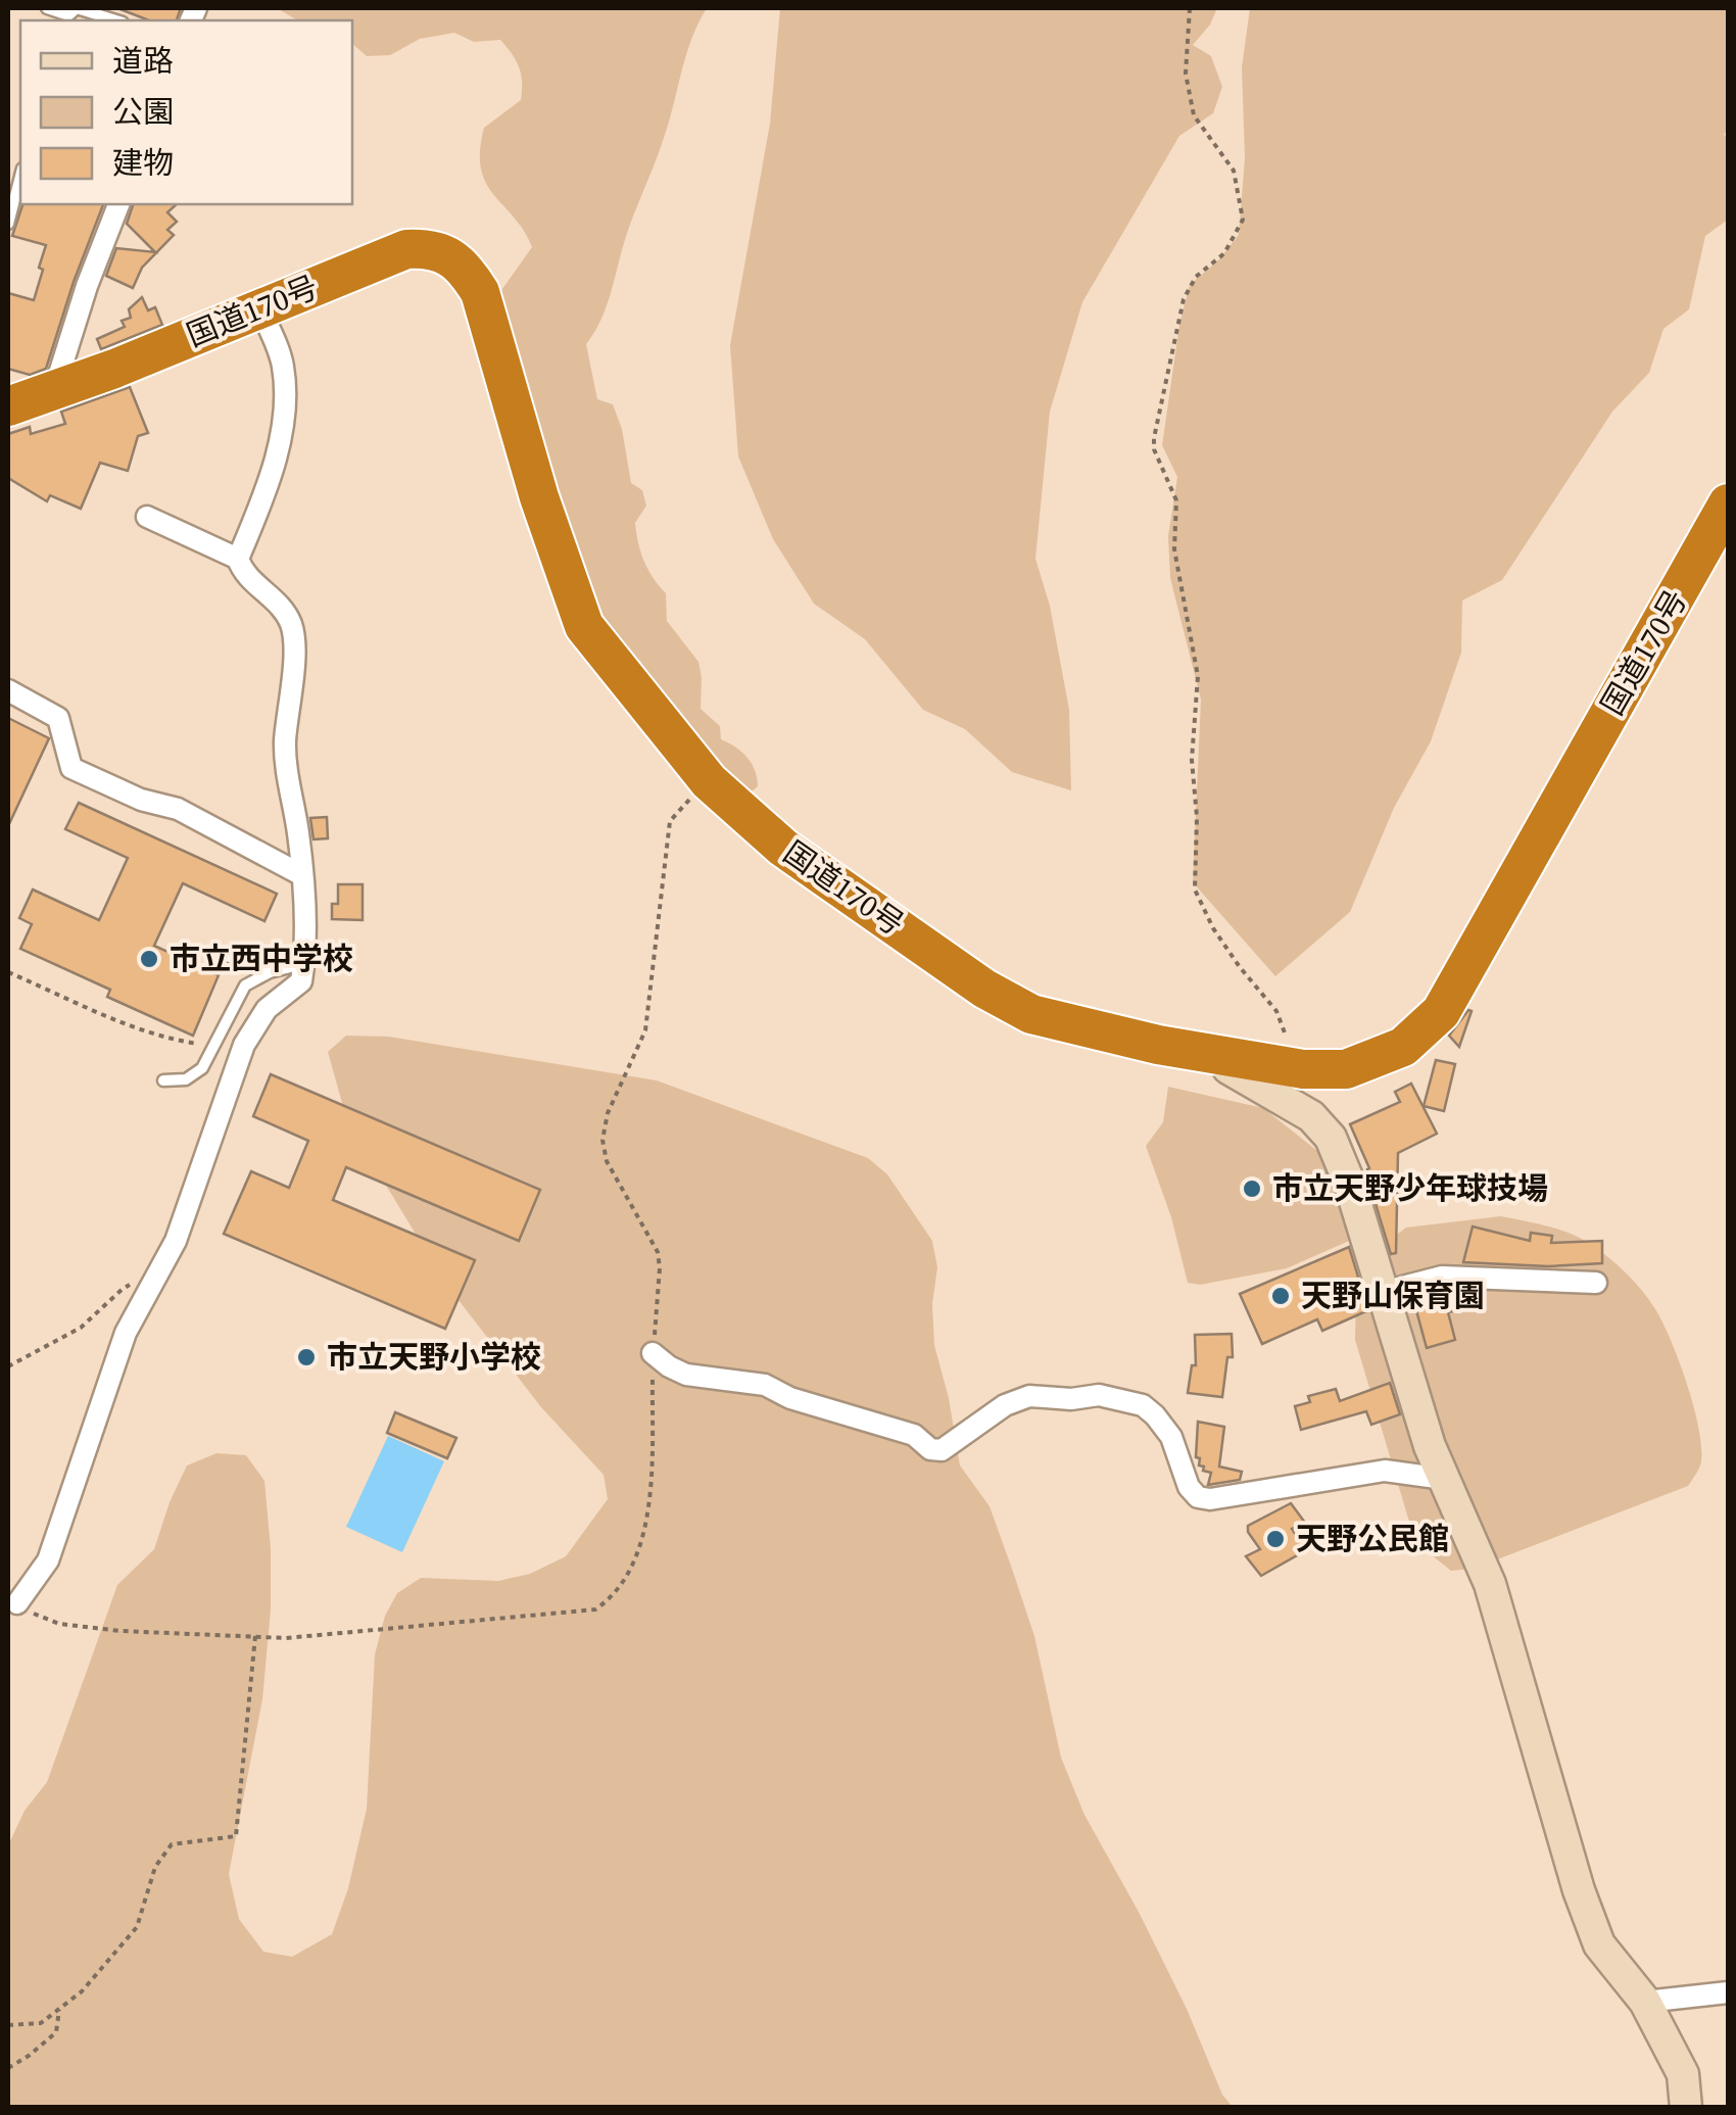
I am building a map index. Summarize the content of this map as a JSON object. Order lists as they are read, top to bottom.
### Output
{
  "streets": {
    "highway": ["国道170号"]
  },
  "places": [
    "市立西中学校",
    "市立天野少年球技場",
    "天野山保育園",
    "市立天野小学校",
    "天野公民館"
  ],
  "legend": ["道路", "公園", "建物"]
}
